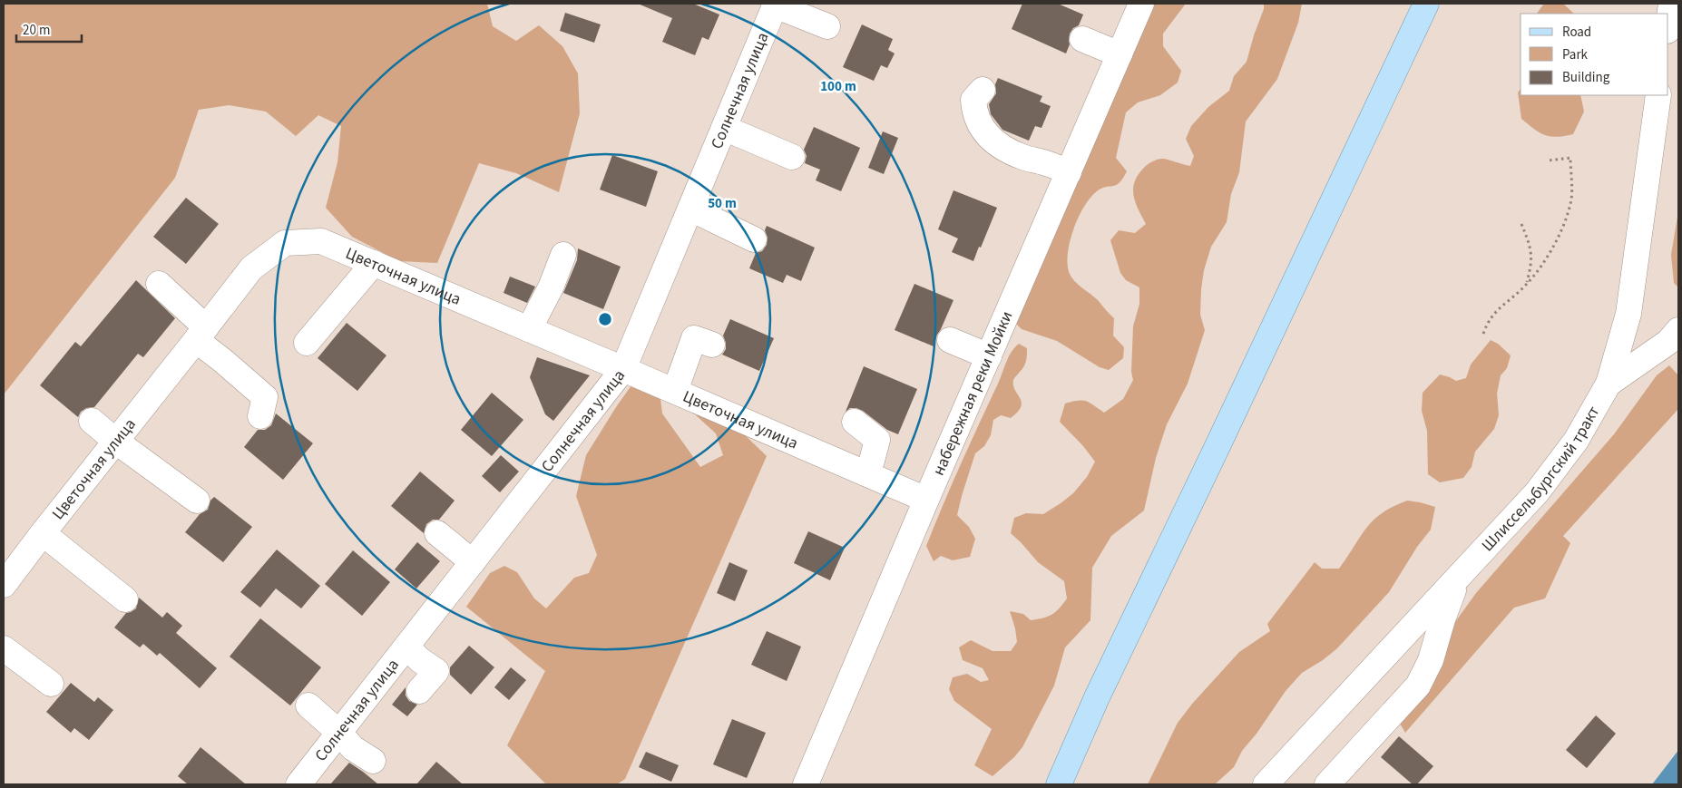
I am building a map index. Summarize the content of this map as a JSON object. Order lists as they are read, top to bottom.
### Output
{
  "streets": {
    "street": [
      "Солнечная улица",
      "Цветочная улица",
      "набережная реки Мойки",
      "Шлиссельбургский тракт"
    ]
  },
  "crossings": [
    ["Солнечная улица", "Цветочная улица"],
    ["Цветочная улица", "набережная реки Мойки"]
  ],
  "legend": ["Road", "Park", "Building"],
  "scale_bar": "20 m",
  "rings": ["100 m", "50 m"]
}
